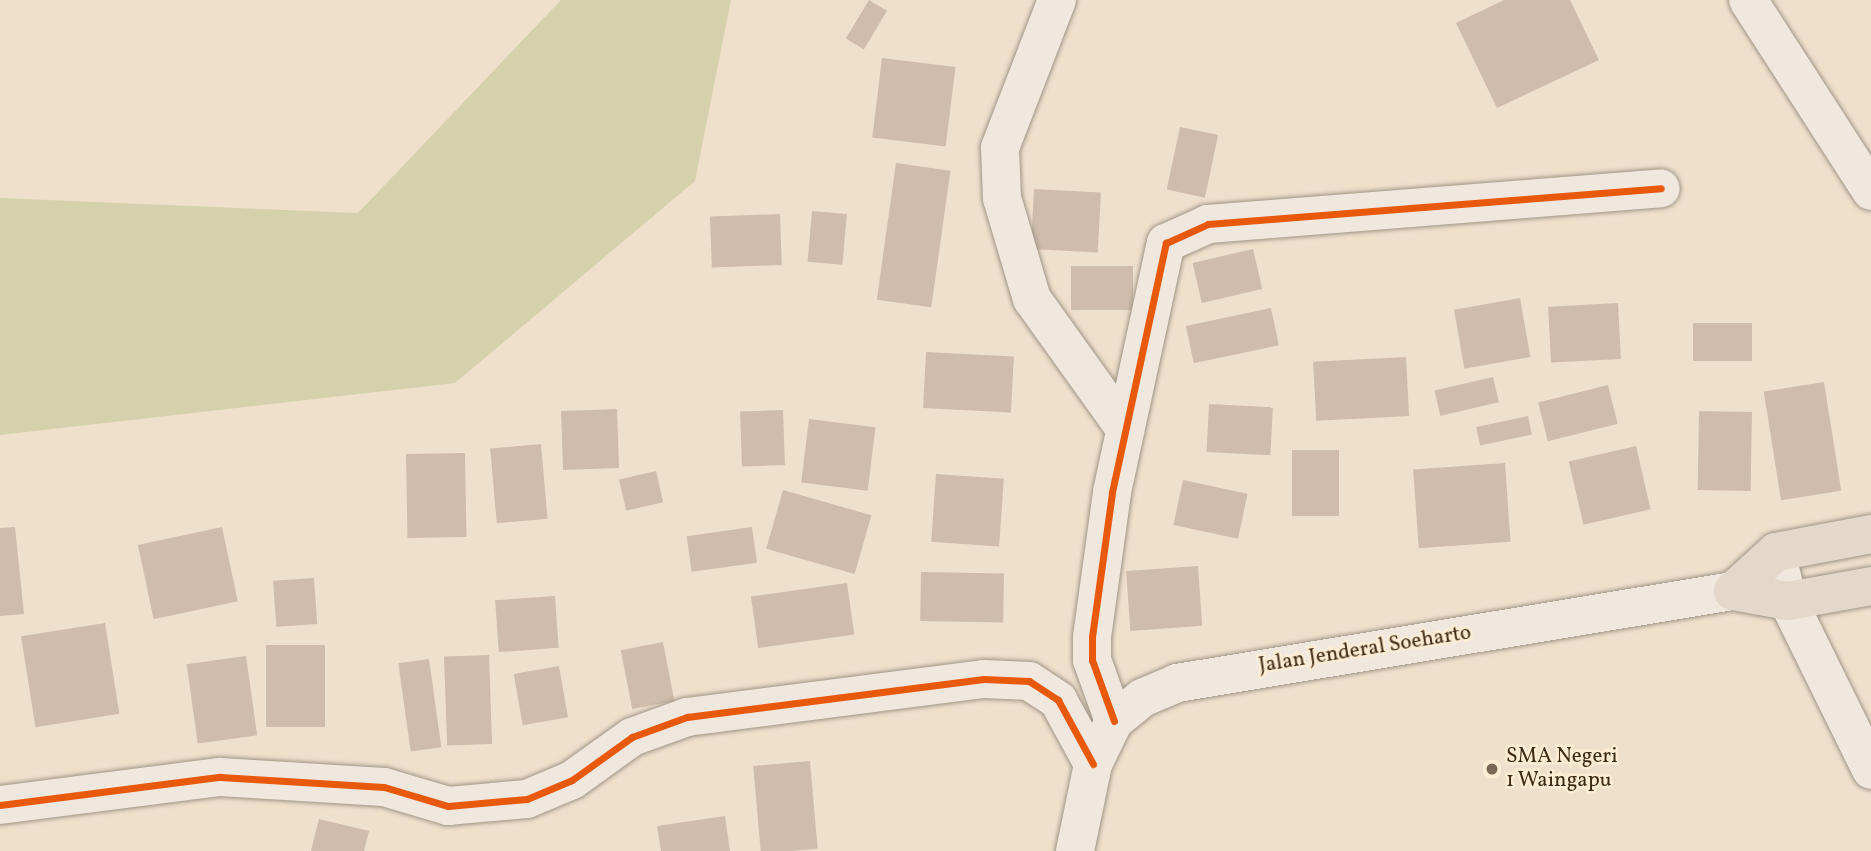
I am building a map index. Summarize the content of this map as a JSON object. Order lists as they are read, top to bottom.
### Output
{
  "streets": {
    "main road": ["Jalan Jenderal Soeharto"]
  },
  "places": ["SMA Negeri 1 Waingapu"]
}
